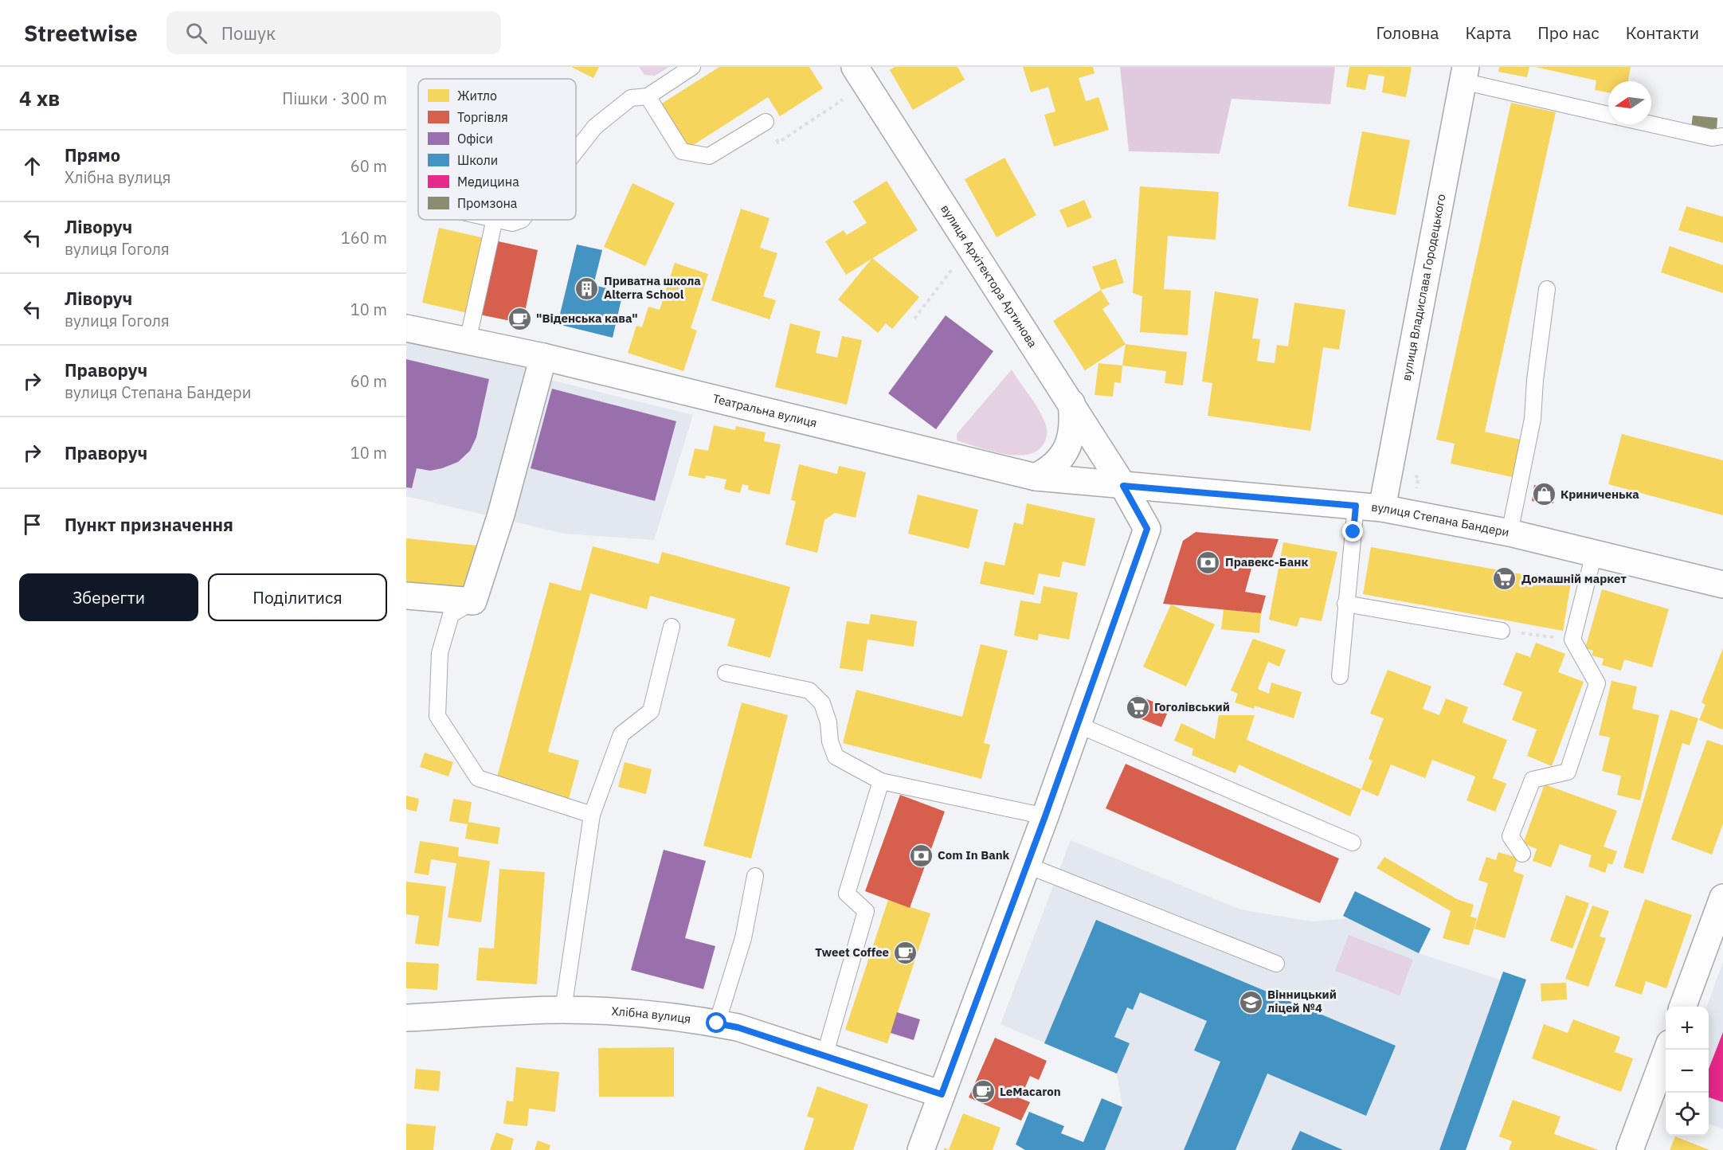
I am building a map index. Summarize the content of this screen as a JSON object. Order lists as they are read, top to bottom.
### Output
{
  "streets": {
    "street": [
      "вулиця Архітектора Артинова",
      "вулиця Владислава Городецького",
      "Театральна вулиця",
      "вулиця Степана Бандери",
      "Хлібна вулиця"
    ]
  },
  "crossings": [
    ["вулиця Архітектора Артинова", "Театральна вулиця"],
    ["вулиця Архітектора Артинова", "вулиця Степана Бандери"],
    ["вулиця Архітектора Артинова", "Хлібна вулиця"],
    ["вулиця Владислава Городецького", "вулиця Степана Бандери"],
    ["Театральна вулиця", "вулиця Степана Бандери"]
  ],
  "places": {
    "building": ["Приватна школа Alterra School"],
    "cafe": ["\"Віденська кава\"", "Tweet Coffee", "LeMacaron"],
    "shop": ["Криниченька"],
    "bank": ["Правекс-Банк", "Com In Bank"],
    "supermarket": ["Домашній маркет", "Гоголівський"],
    "school or university": ["Вінницький ліцей №4"]
  },
  "legend": [
    "Житло",
    "Торгівля",
    "Офіси",
    "Школи",
    "Медицина",
    "Промзона"
  ],
  "north": "left",
  "page": {
    "header": "Streetwise",
    "search": "Пошук",
    "nav": [
      "Головна",
      "Карта",
      "Про нас",
      "Контакти"
    ],
    "heading": ["4 хв", "Пішки · 300 m"],
    "list": [
      ["Прямо", "Хлібна вулиця", "60 m"],
      ["Ліворуч", "вулиця Гоголя", "160 m"],
      ["Ліворуч", "вулиця Гоголя", "10 m"],
      ["Праворуч", "вулиця Степана Бандери", "60 m"],
      ["Праворуч", "10 m"],
      "Пункт призначення"
    ],
    "buttons": ["Зберегти", "Поділитися"],
    "map_buttons": ["+", "−"]
  }
}
